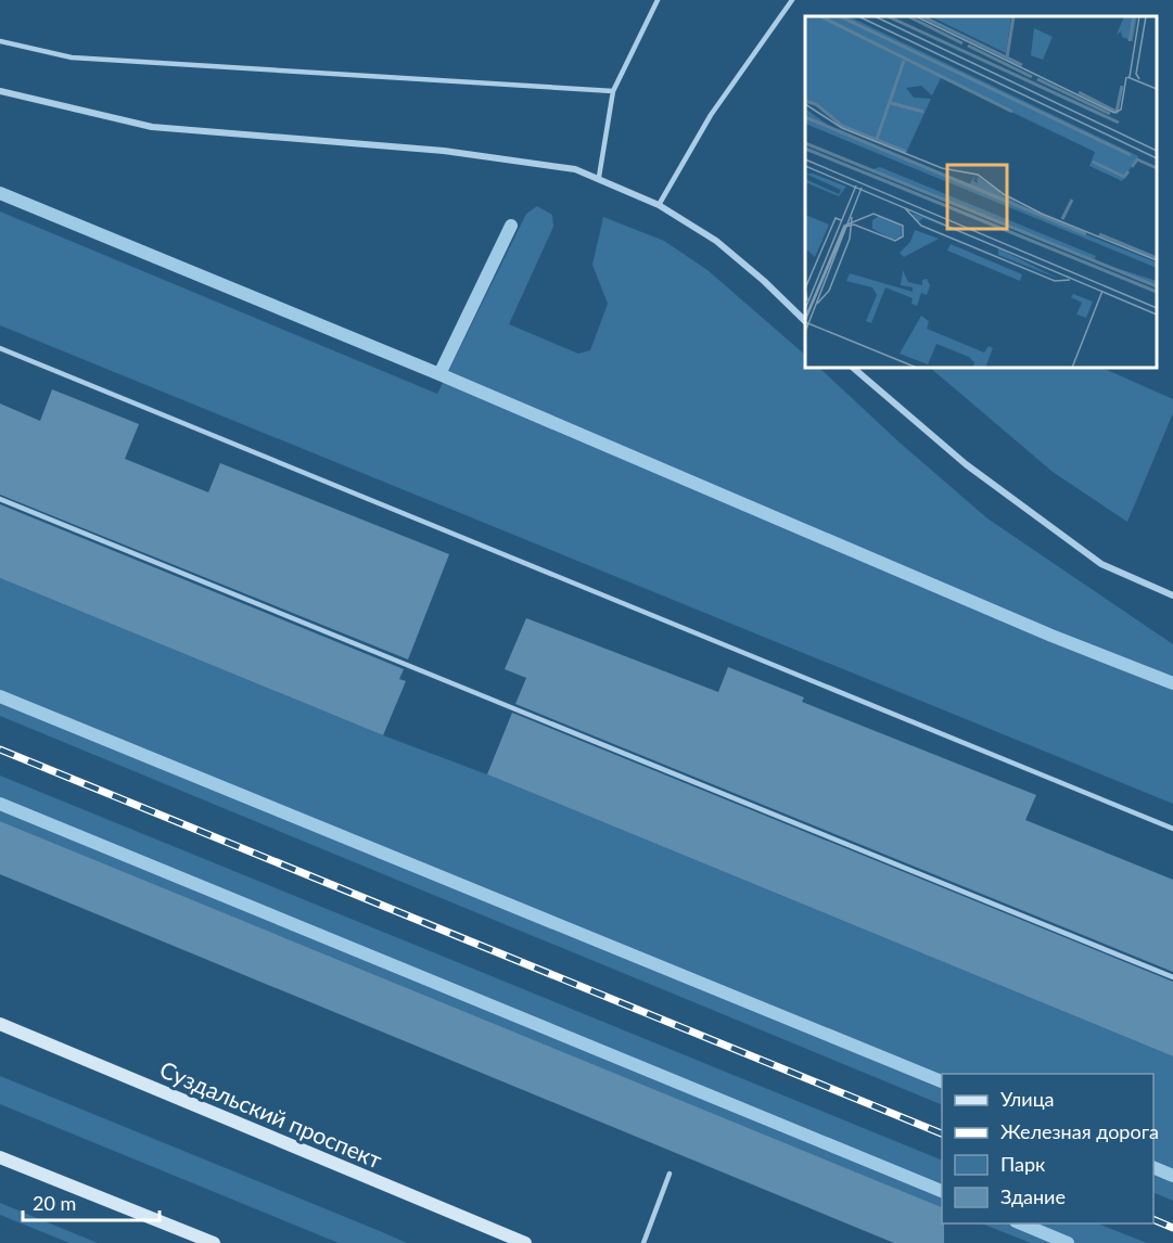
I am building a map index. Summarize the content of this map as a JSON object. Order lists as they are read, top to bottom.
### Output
{
  "streets": {
    "main road": ["Суздальский проспект"]
  },
  "legend": [
    "Улица",
    "Железная дорога",
    "Парк",
    "Здание"
  ],
  "scale_bar": "20 m"
}
